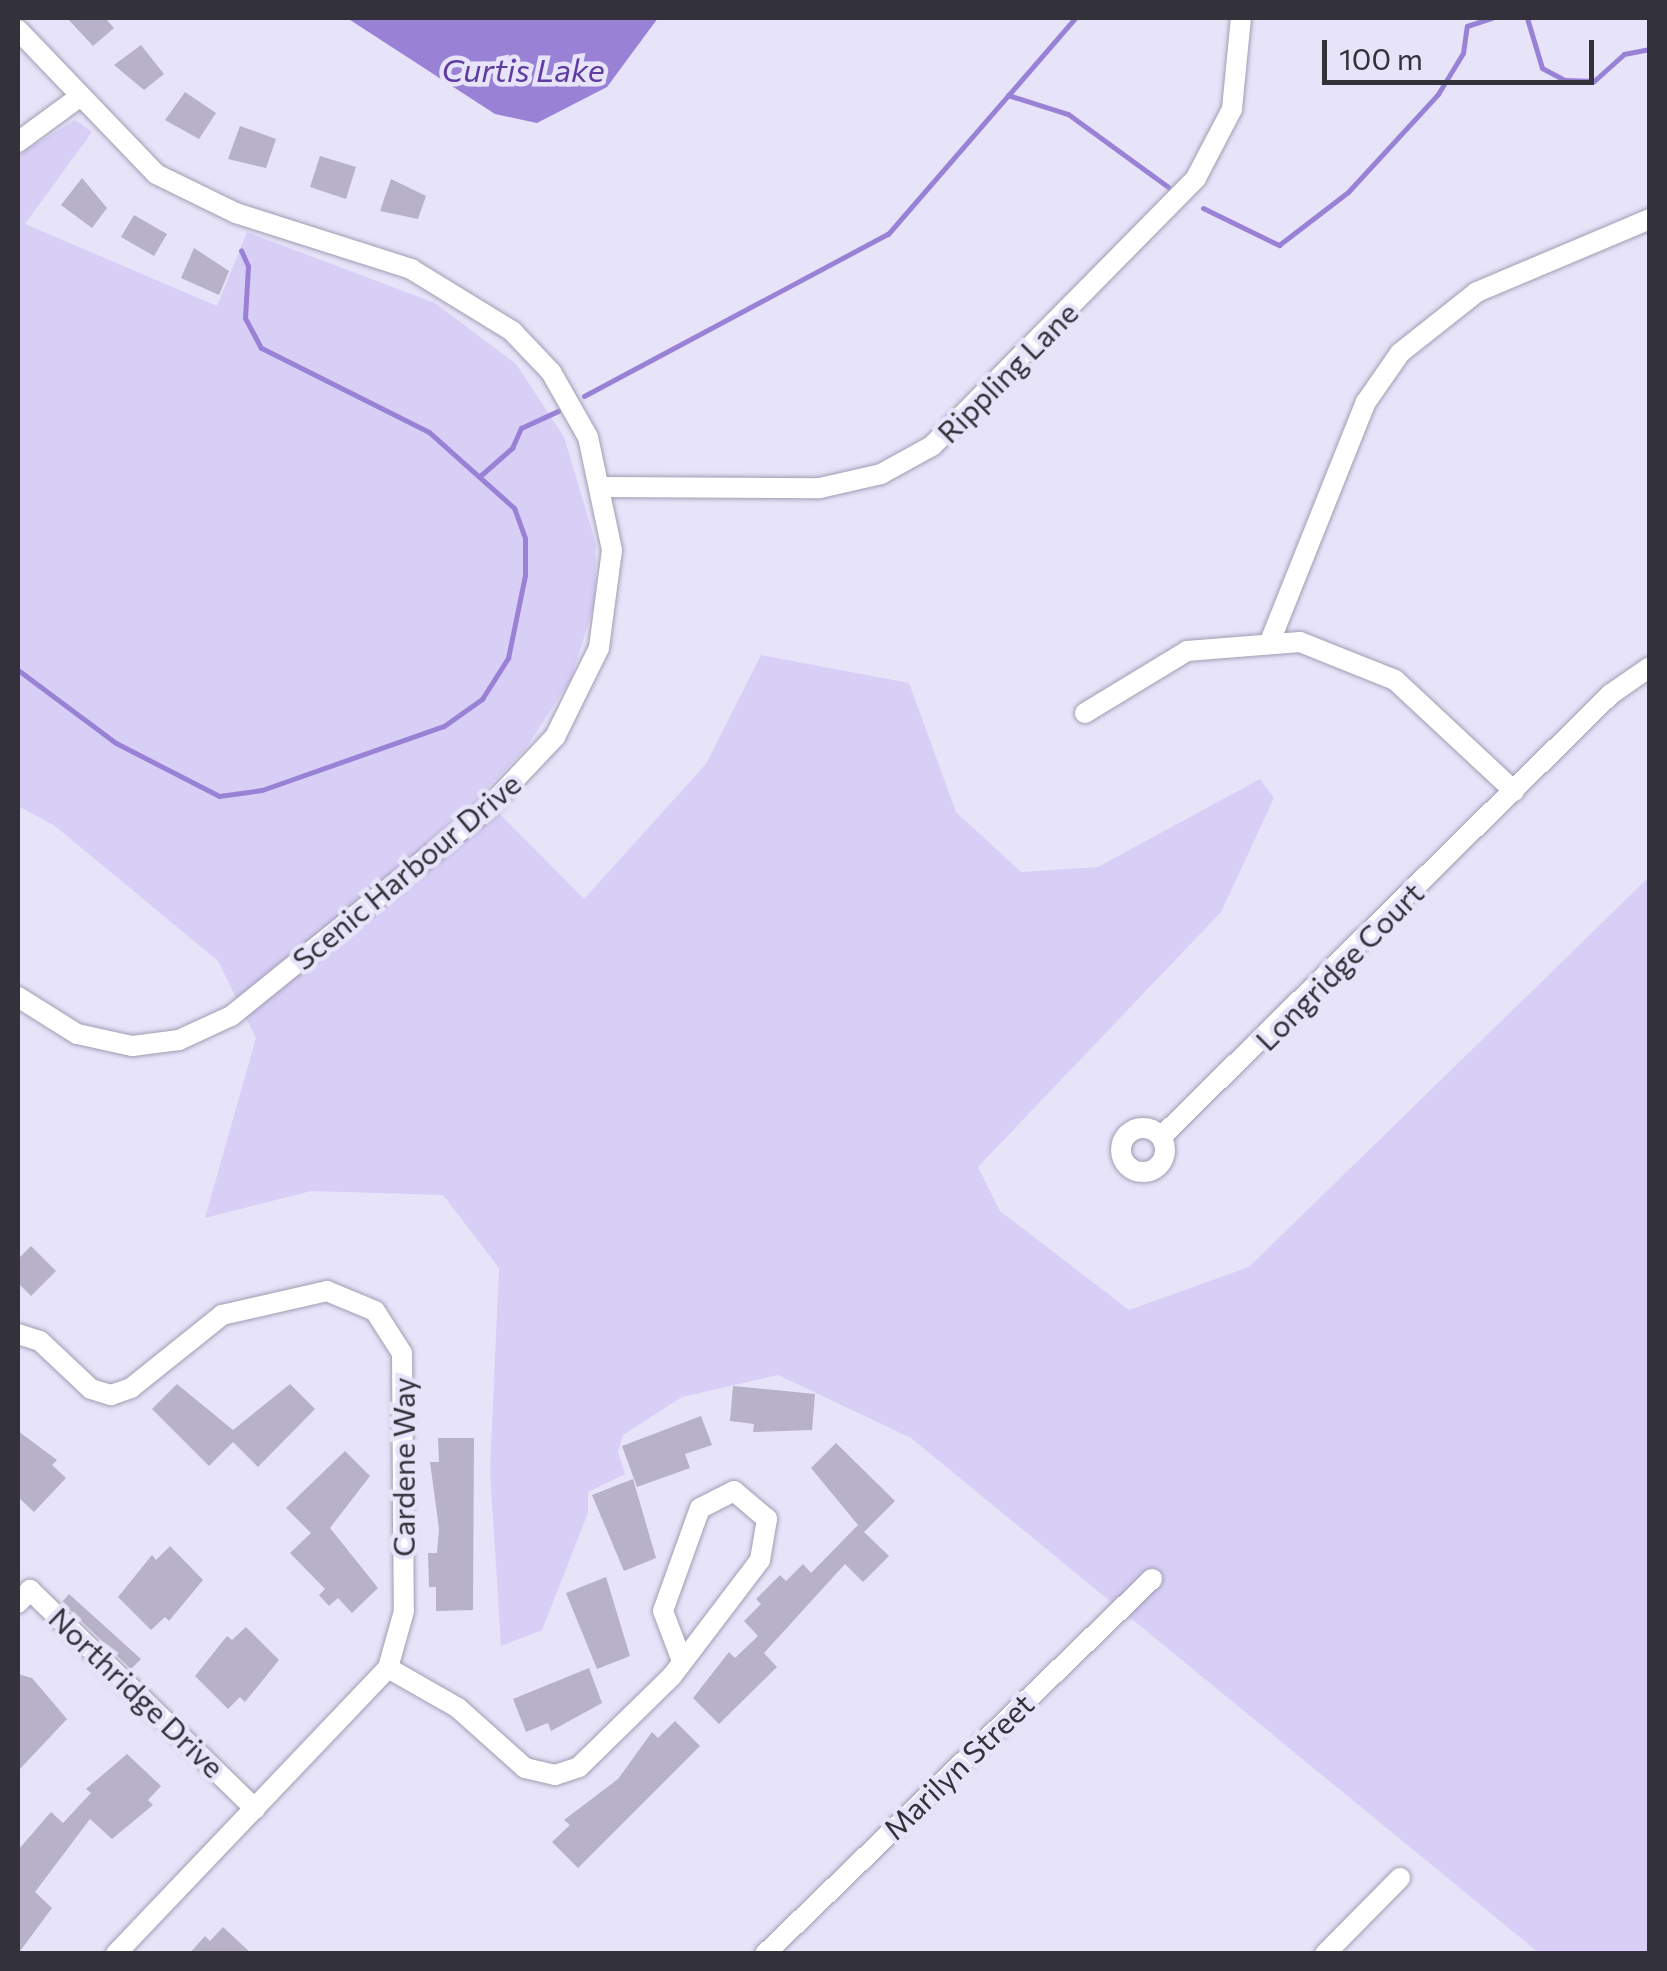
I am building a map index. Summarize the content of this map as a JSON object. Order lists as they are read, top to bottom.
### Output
{
  "streets": {
    "street": [
      "Rippling Lane",
      "Scenic Harbour Drive",
      "Longridge Court",
      "Cardene Way",
      "Northridge Drive",
      "Marilyn Street"
    ]
  },
  "crossings": [
    ["Rippling Lane", "Scenic Harbour Drive"]
  ],
  "water": ["Curtis Lake"],
  "scale_bar": "100 m"
}
